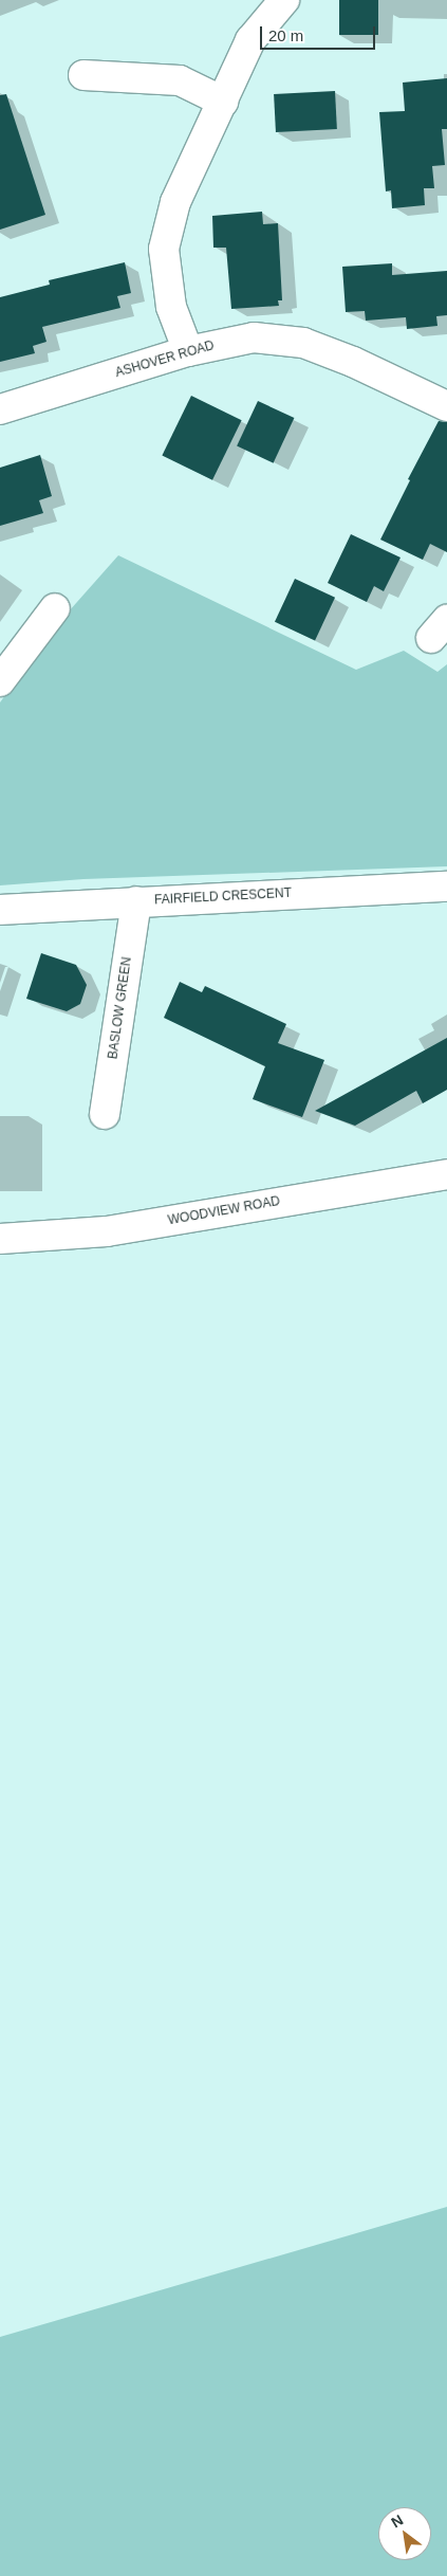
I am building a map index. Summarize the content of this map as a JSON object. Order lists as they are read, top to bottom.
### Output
{
  "streets": {
    "street": [
      "ASHOVER ROAD",
      "FAIRFIELD CRESCENT",
      "BASLOW GREEN",
      "WOODVIEW ROAD"
    ]
  },
  "crossings": [
    ["FAIRFIELD CRESCENT", "BASLOW GREEN"]
  ],
  "scale_bar": "20 m",
  "north": "top left"
}
